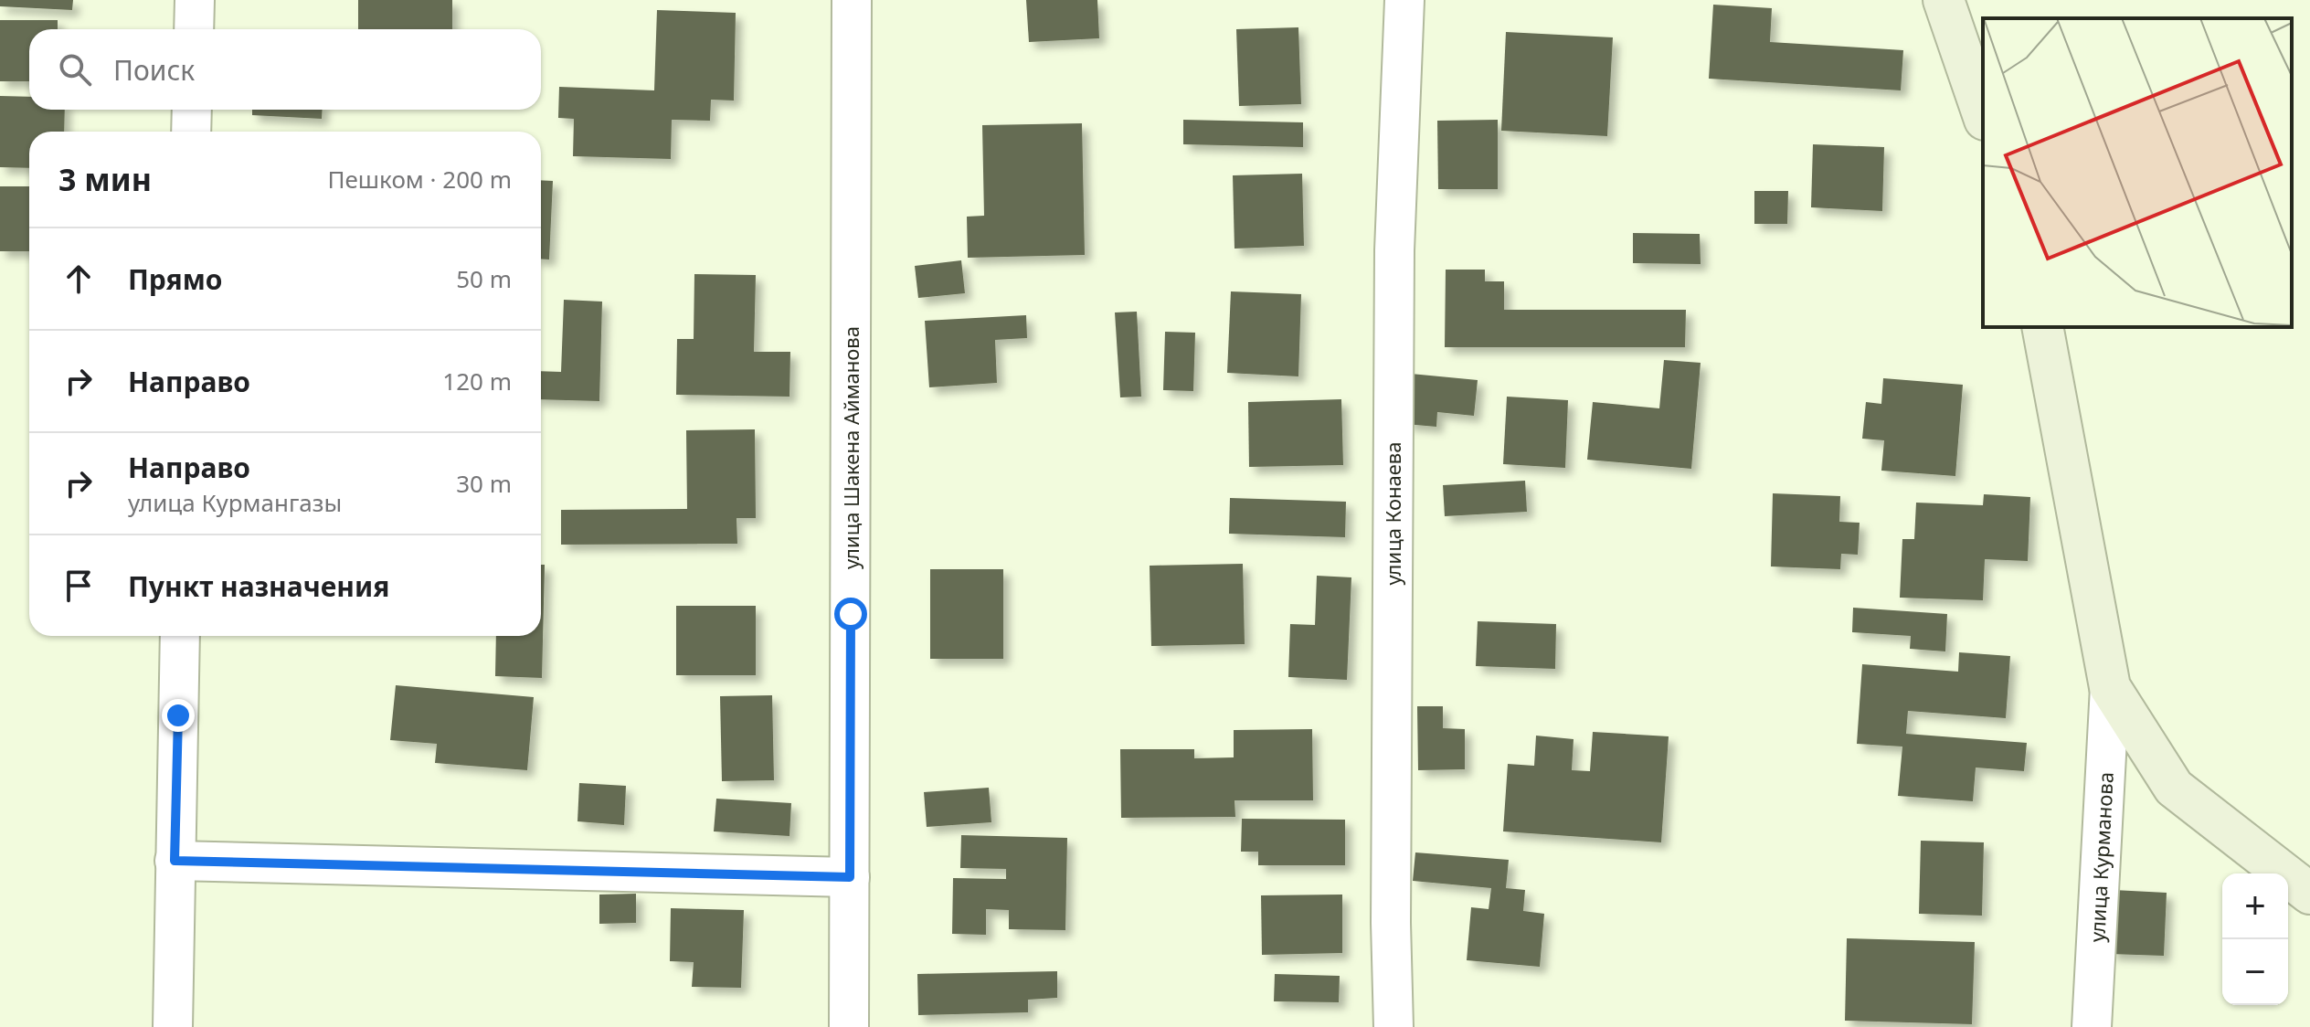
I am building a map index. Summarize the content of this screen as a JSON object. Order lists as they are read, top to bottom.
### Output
{
  "streets": {
    "street": ["улица Шакена Айманова", "улица Конаева", "улица Курманова"]
  },
  "page": {
    "search": "Поиск",
    "heading": ["3 мин", "Пешком · 200 m"],
    "list": [
      ["Прямо", "50 m"],
      ["Направо", "120 m"],
      ["Направо", "улица Курмангазы", "30 m"],
      "Пункт назначения"
    ],
    "map_buttons": ["+", "−"]
  }
}
